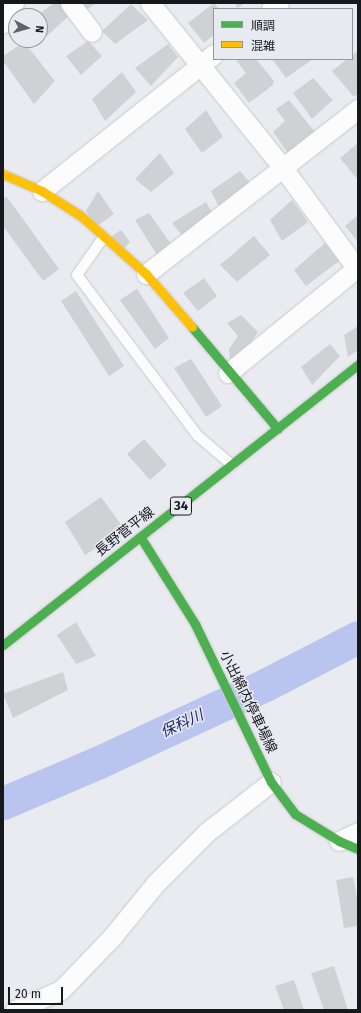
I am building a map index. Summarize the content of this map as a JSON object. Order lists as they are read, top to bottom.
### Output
{
  "streets": {
    "main road": ["34", "長野菅平線", "小出綿内停車場線"]
  },
  "crossings": [
    ["長野菅平線", "小出綿内停車場線"]
  ],
  "water": ["保科川"],
  "legend": ["順調", "混雑"],
  "scale_bar": "20 m",
  "north": "right"
}
